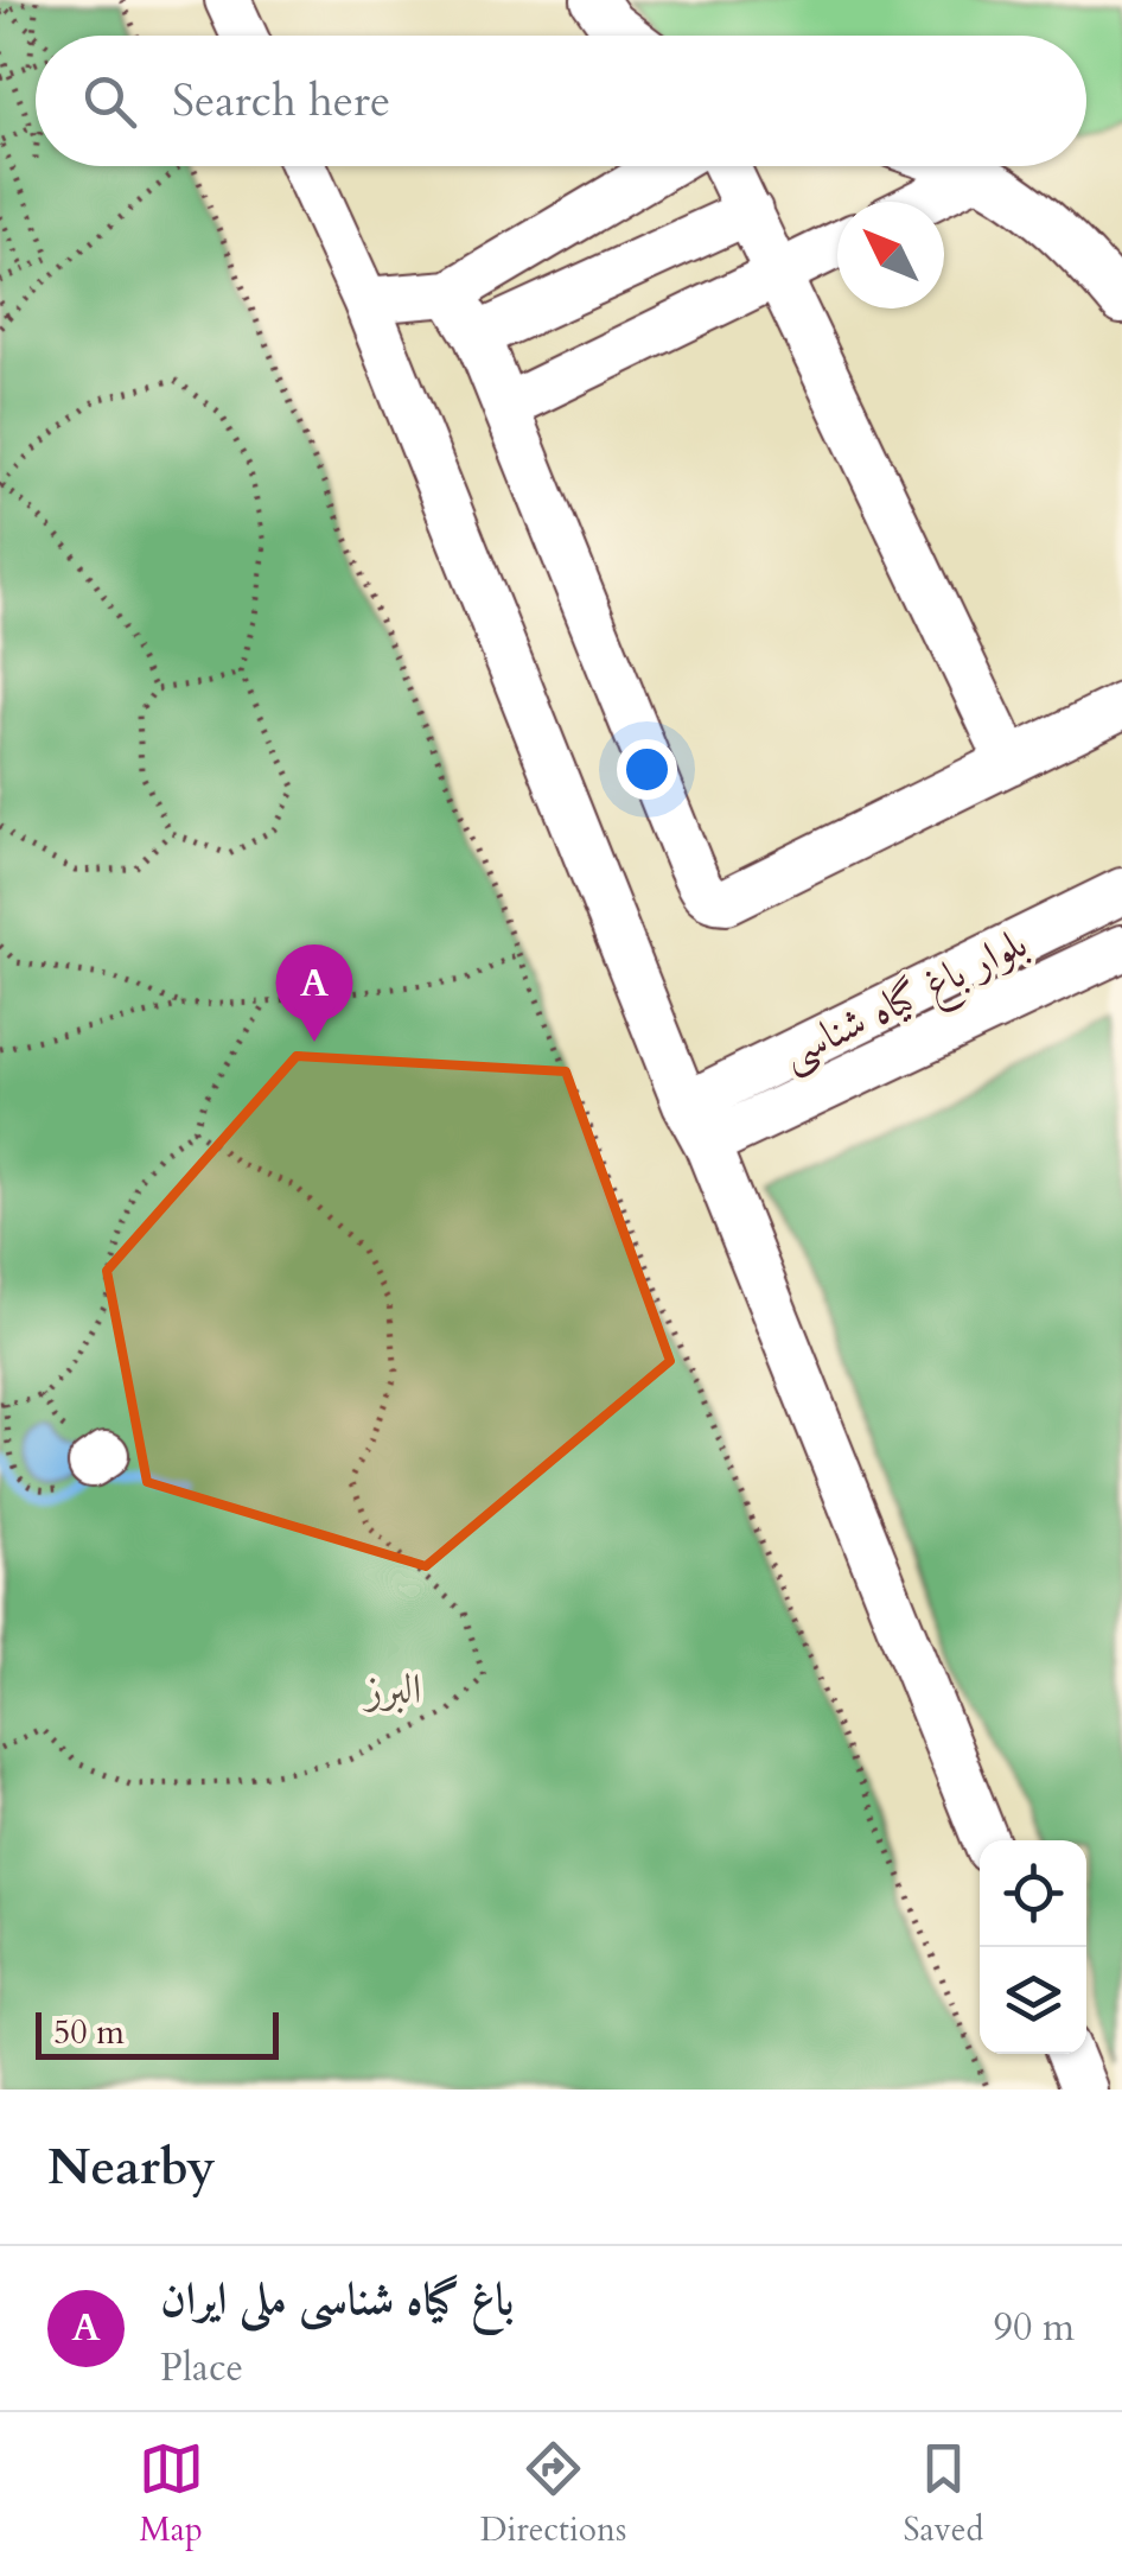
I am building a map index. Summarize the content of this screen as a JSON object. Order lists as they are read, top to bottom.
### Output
{
  "streets": {
    "street": ["بلوار باغ گیاه شناسی"]
  },
  "parks": ["البرز"],
  "scale_bar": "50 m",
  "north": "top left",
  "page": {
    "search": "Search here",
    "pins": "A",
    "scale": "50 m",
    "heading": "Nearby",
    "list": [
      {
        "mark": "A",
        "name": "باغ گیاه‌ شناسی ملی ایران",
        "note": "Place",
        "value": "90 m"
      }
    ],
    "nav": ["Map", "Directions", "Saved"]
  }
}
